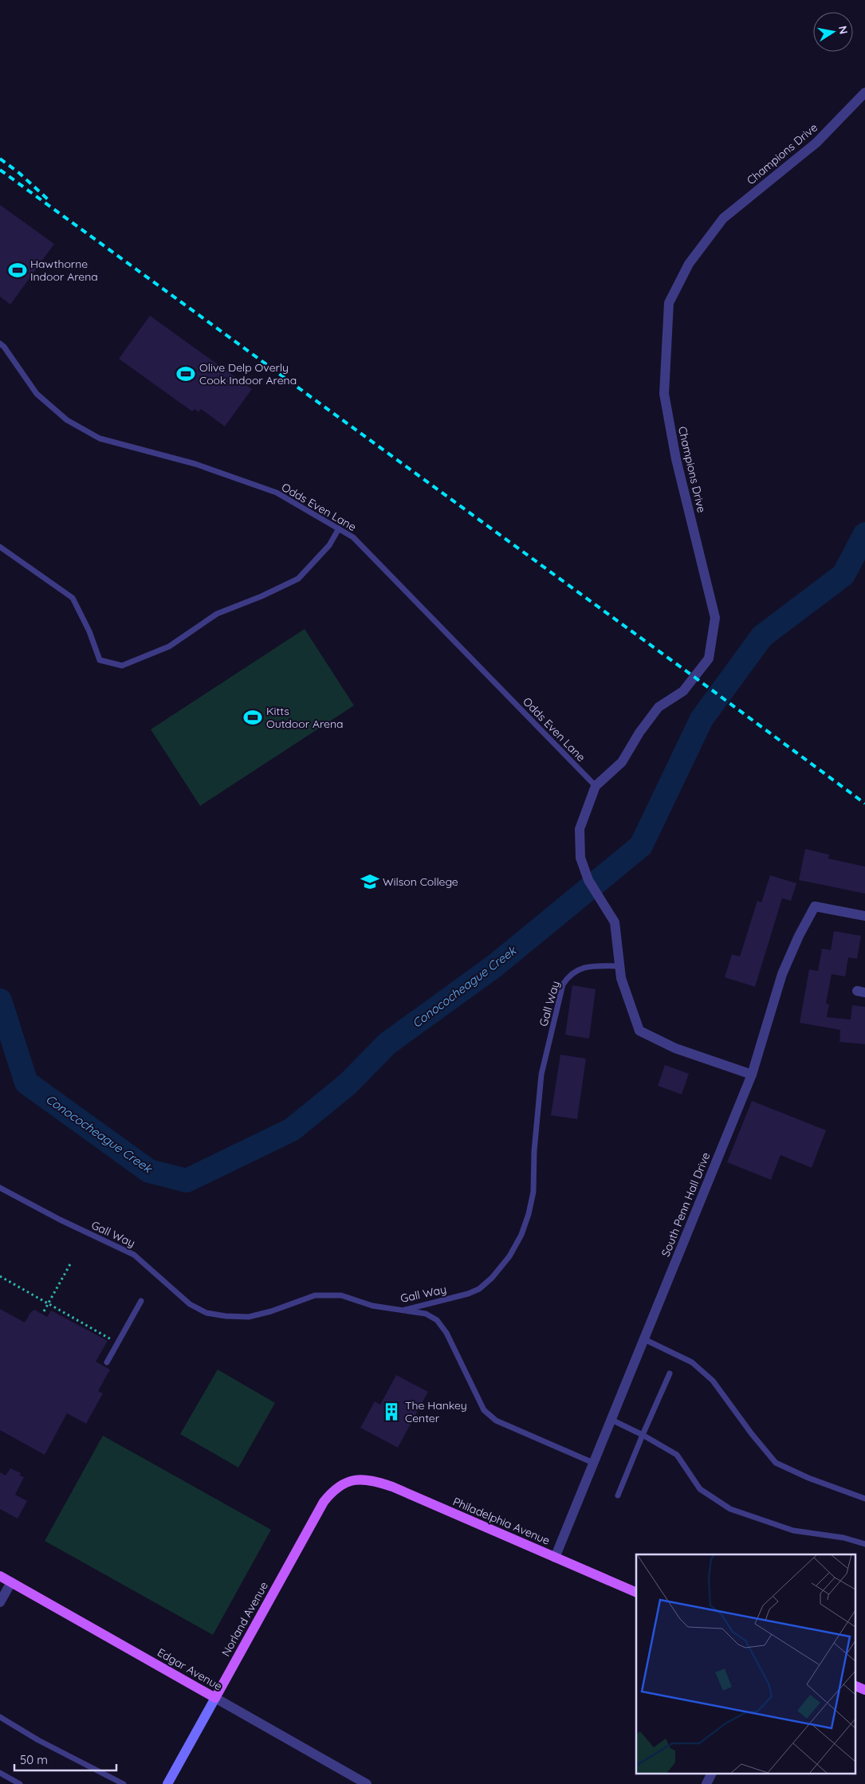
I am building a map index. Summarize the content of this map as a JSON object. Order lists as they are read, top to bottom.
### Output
{
  "streets": {
    "main road": ["Philadelphia Avenue", "Norland Avenue", "Edgar Avenue"],
    "street": ["Champions Drive", "South Penn Hall Drive"],
    "lane": ["Odds Even Lane", "Gall Way"]
  },
  "crossings": [
    ["Champions Drive", "Odds Even Lane"],
    ["Champions Drive", "Gall Way"],
    ["Champions Drive", "South Penn Hall Drive"],
    ["South Penn Hall Drive", "Philadelphia Avenue"],
    ["Philadelphia Avenue", "Norland Avenue"],
    ["Norland Avenue", "Edgar Avenue"]
  ],
  "water": ["Conococheague Creek"],
  "places": {
    "sports": ["Hawthorne Indoor Arena", "Olive Delp Overly Cook Indoor Arena", "Kitts Outdoor Arena"],
    "school or university": ["Wilson College"],
    "building": ["The Hankey Center"]
  },
  "scale_bar": "50 m",
  "north": "right"
}
